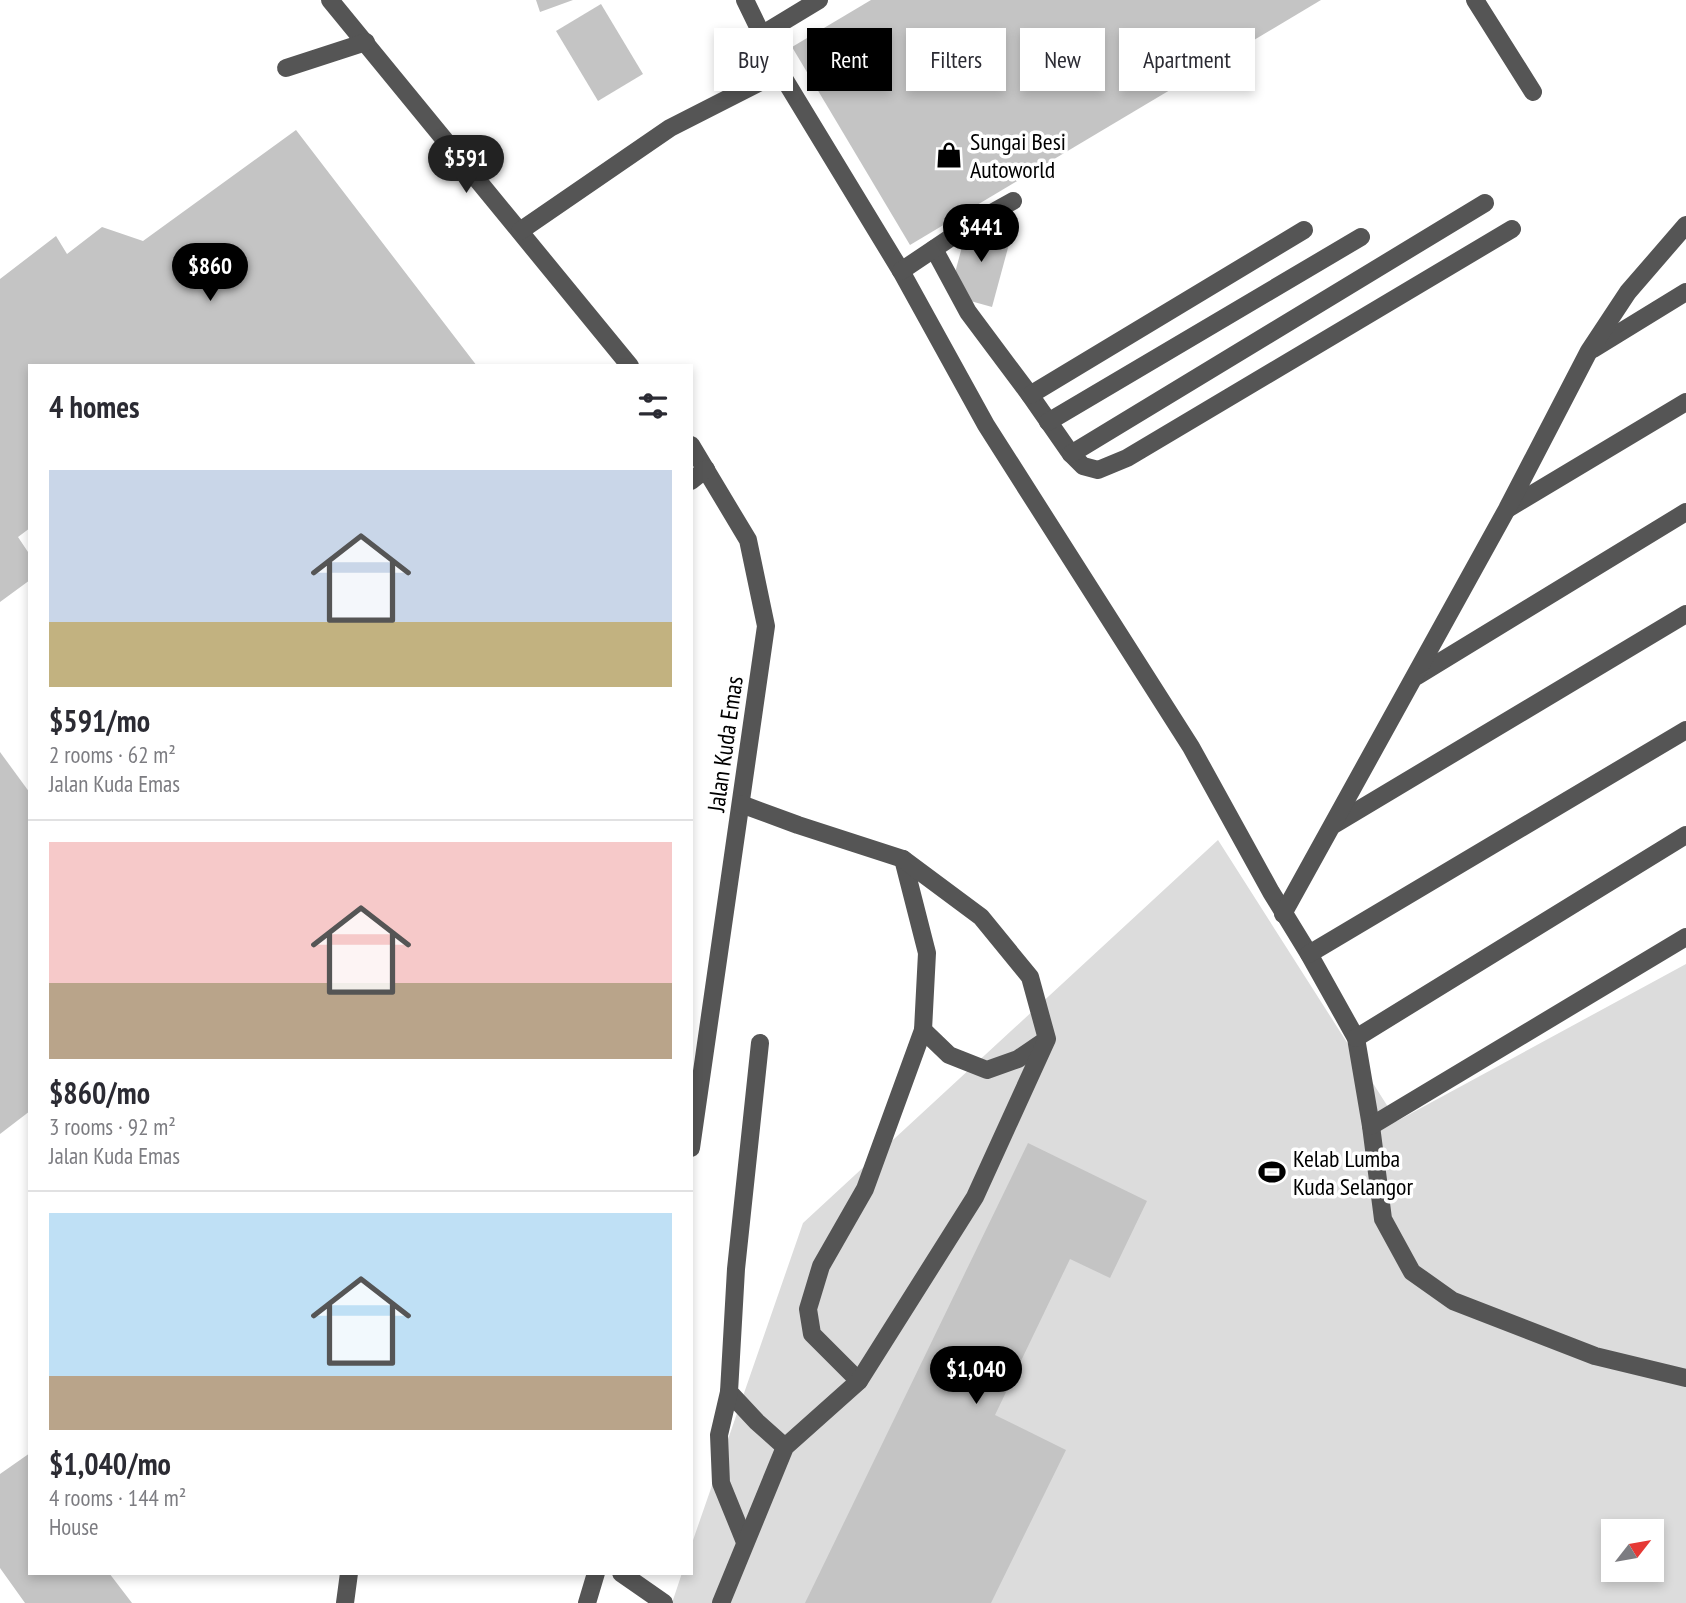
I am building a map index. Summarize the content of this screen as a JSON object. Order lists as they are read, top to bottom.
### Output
{
  "streets": {
    "street": ["Jalan Kuda Emas"]
  },
  "places": {
    "shop": ["Sungai Besi Autoworld"],
    "sports": ["Kelab Lumba Kuda Selangor"]
  },
  "north": "top right",
  "page": {
    "chip": [
      "Buy",
      "Rent",
      "Filters",
      "New",
      "Apartment"
    ],
    "price": [
      "$591",
      "$441",
      "$860",
      "$1,040"
    ],
    "heading": "4 homes",
    "list": [
      {
        "name": "$591/mo",
        "note": "2 rooms · 62 m² · Jalan Kuda Emas"
      },
      {
        "name": "$860/mo",
        "note": "3 rooms · 92 m² · Jalan Kuda Emas"
      },
      {
        "name": "$1,040/mo",
        "note": "4 rooms · 144 m² · House"
      }
    ]
  }
}
